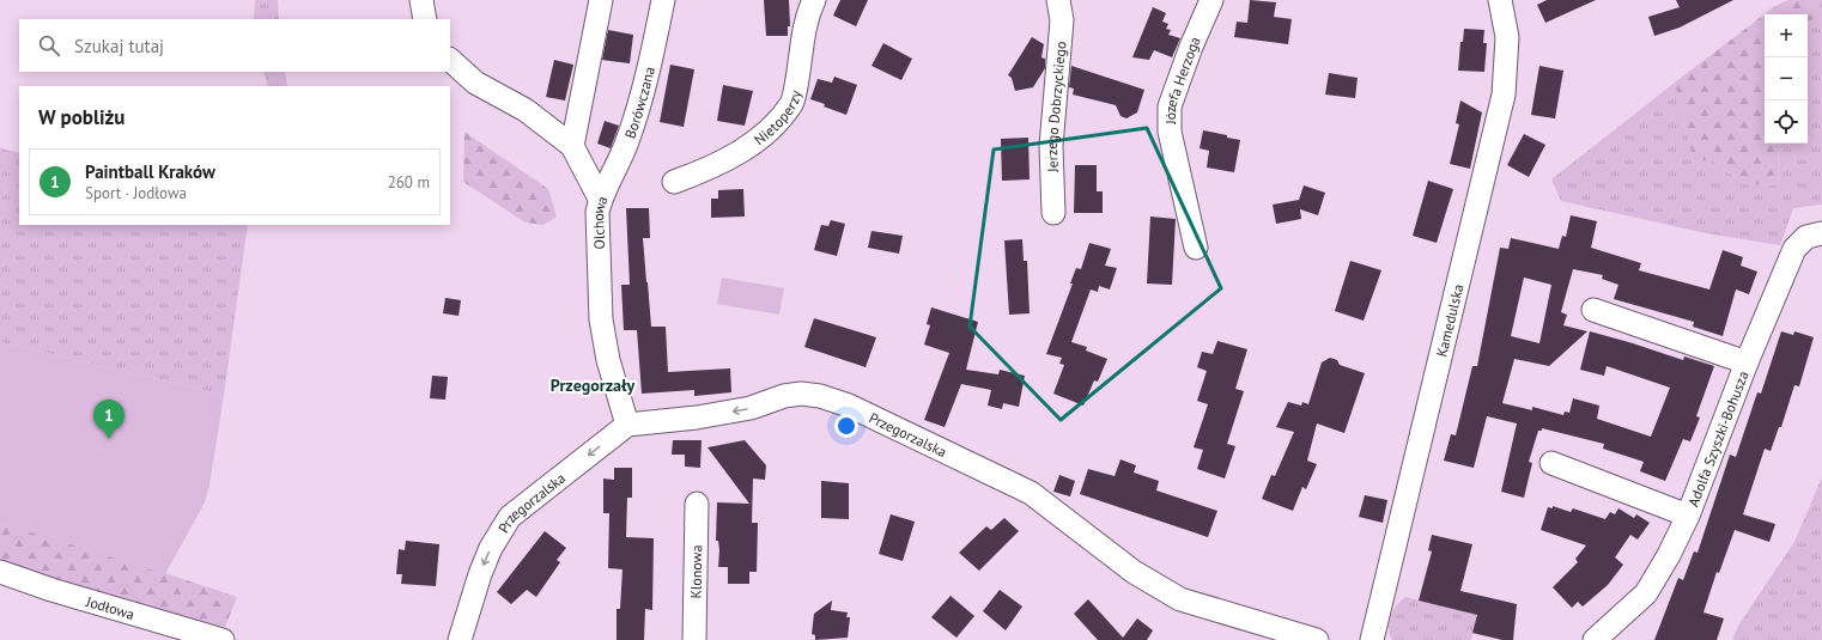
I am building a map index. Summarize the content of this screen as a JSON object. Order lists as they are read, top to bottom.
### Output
{
  "streets": {
    "street": [
      "Józefa Herzoga",
      "Borówczana",
      "Jerzego Dobrzyckiego",
      "Nietoperzy",
      "Olchowa",
      "Kamedulska",
      "Przegorzalska",
      "Adolfa Szyszki-Bohusza",
      "Klonowa",
      "Jodłowa"
    ]
  },
  "crossings": [
    ["Borówczana", "Olchowa"],
    ["Olchowa", "Przegorzalska"]
  ],
  "one_way": ["Przegorzalska"],
  "districts": ["Przegorzały"],
  "page": {
    "map_buttons": ["+", "−"],
    "search": "Szukaj tutaj",
    "heading": "W pobliżu",
    "list": [
      {
        "mark": "1",
        "name": "Paintball Kraków",
        "note": "Sport · Jodłowa",
        "value": "260 m"
      }
    ],
    "pins": "1"
  }
}
